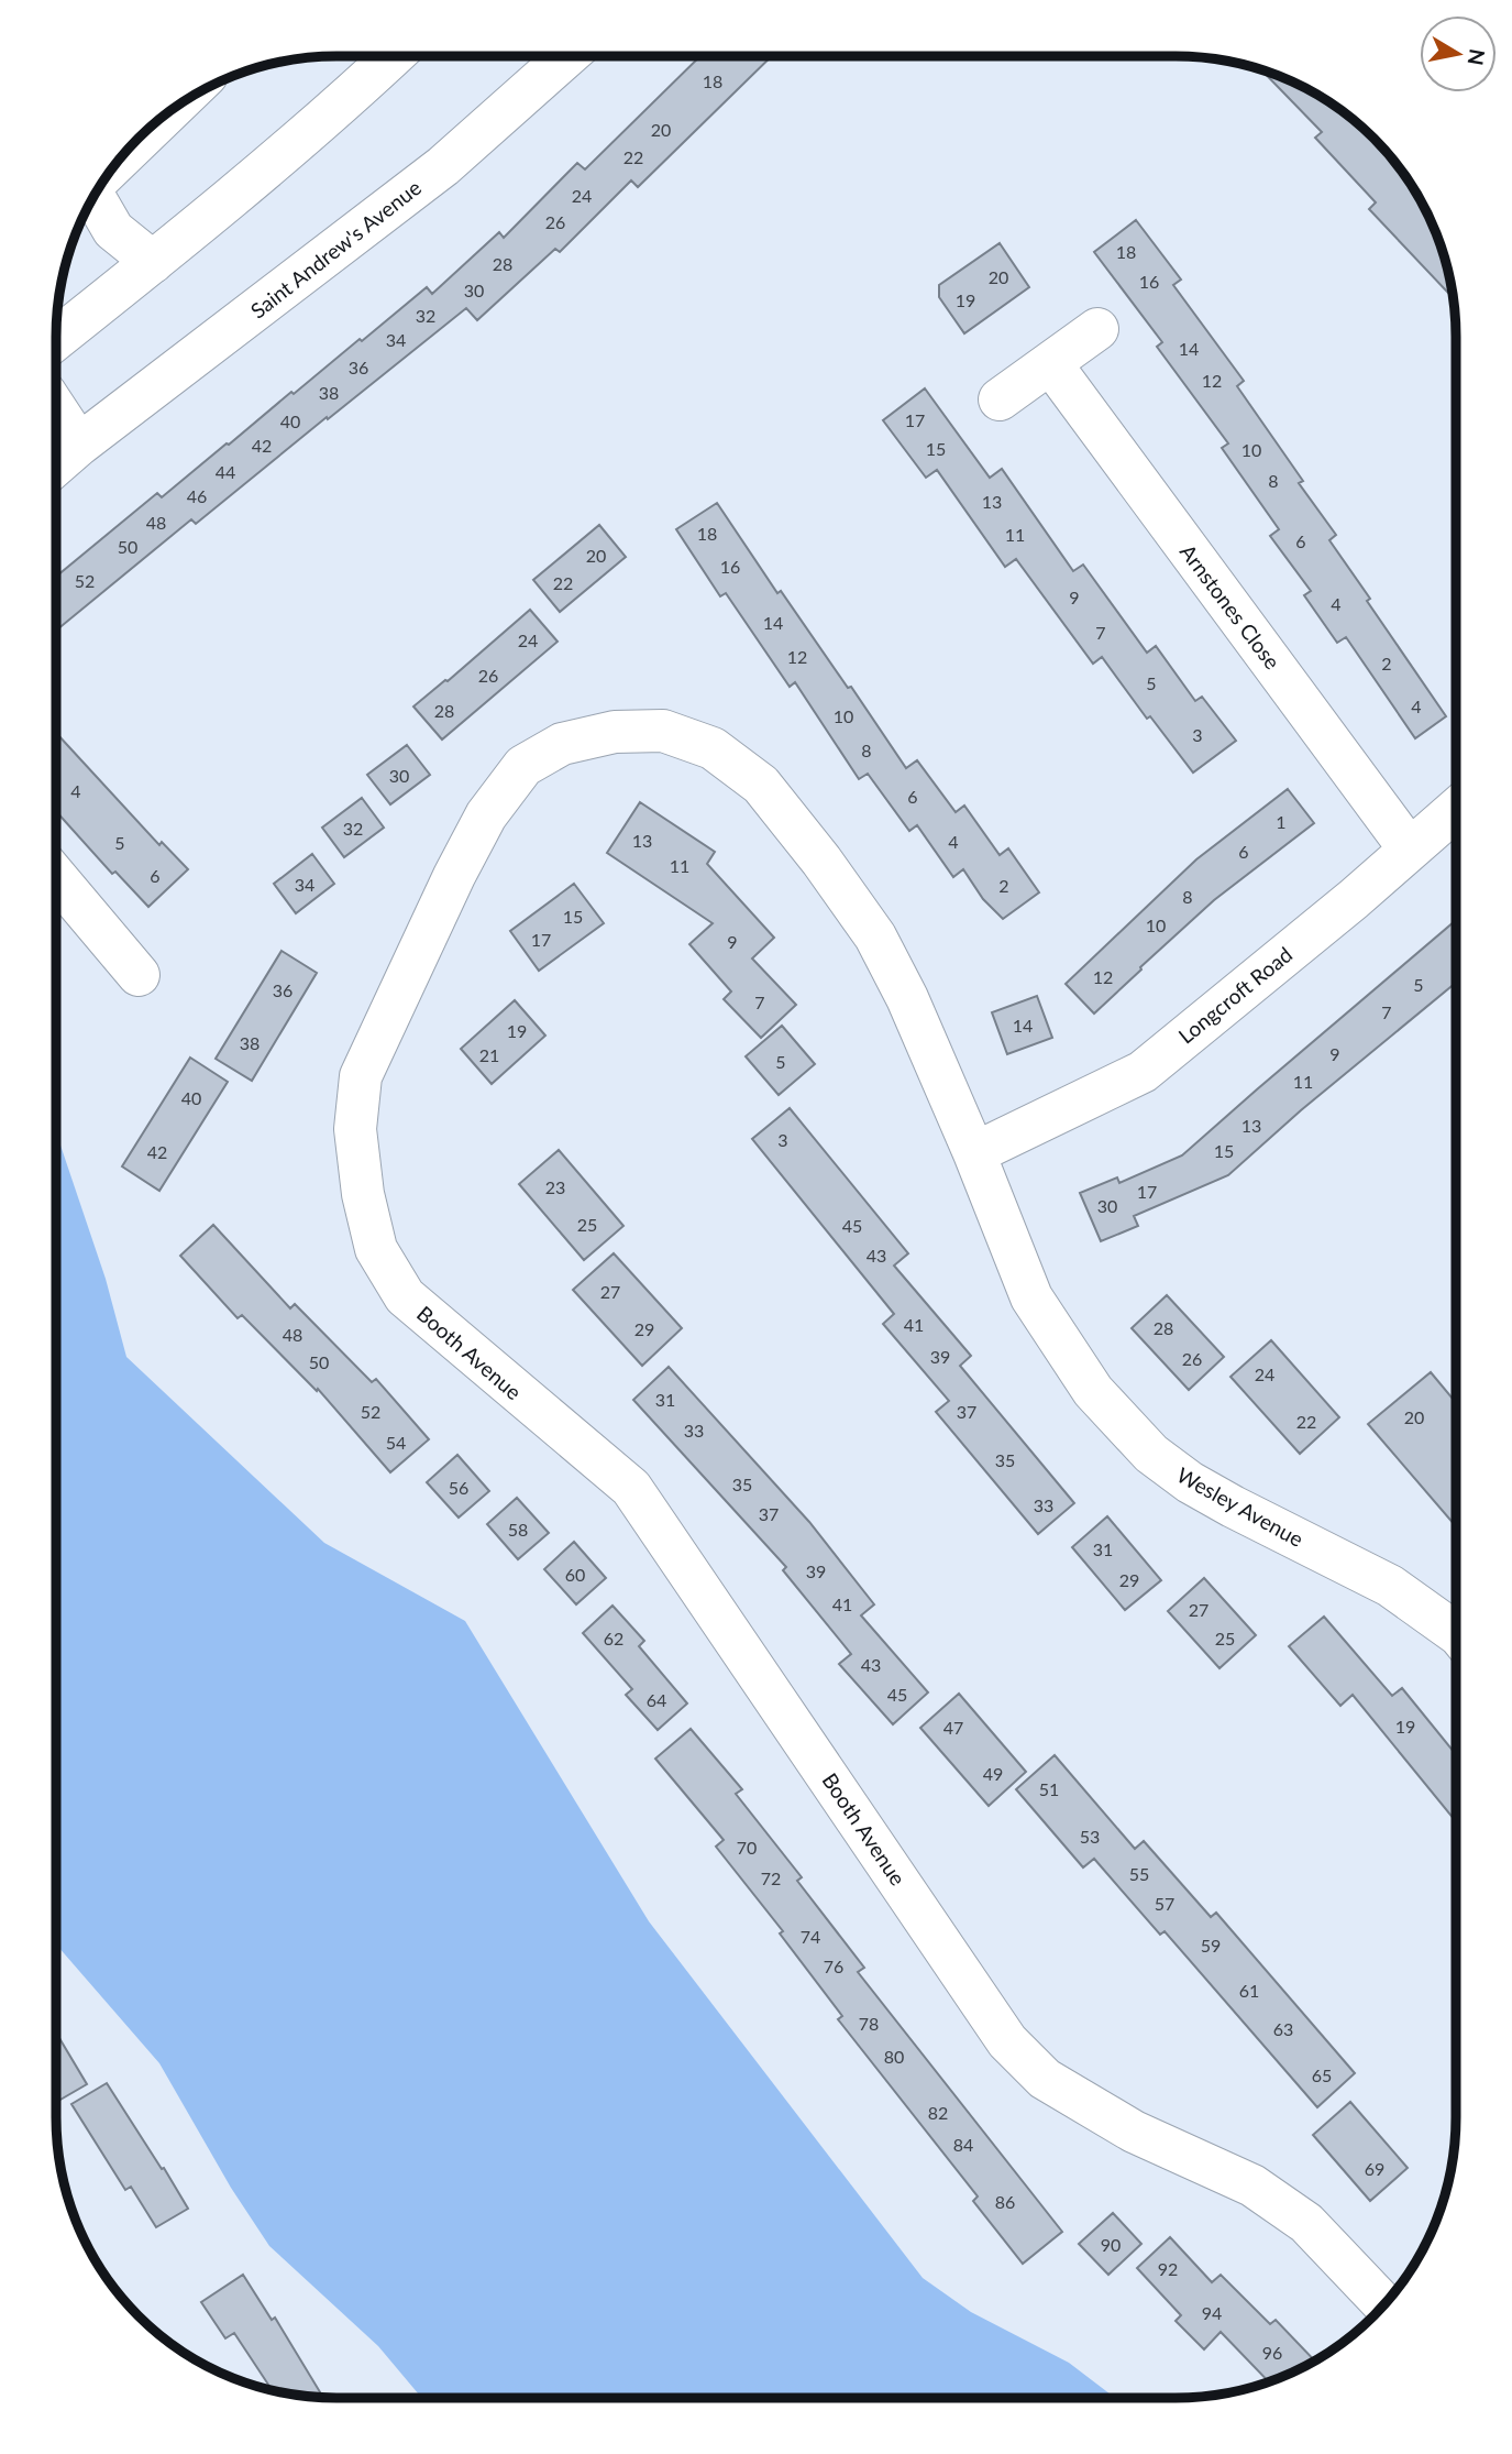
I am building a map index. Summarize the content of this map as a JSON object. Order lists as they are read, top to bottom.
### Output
{
  "streets": {
    "street": [
      "Saint Andrew's Avenue",
      "Arnstones Close",
      "Longcroft Road",
      "Booth Avenue",
      "Wesley Avenue"
    ]
  },
  "crossings": [
    ["Arnstones Close", "Longcroft Road"],
    ["Longcroft Road", "Booth Avenue"],
    ["Longcroft Road", "Wesley Avenue"],
    ["Booth Avenue", "Wesley Avenue"]
  ],
  "house_numbers": [
    "18",
    "20",
    "22",
    "24",
    "26",
    "18",
    "28",
    "20",
    "16",
    "30",
    "19",
    "32",
    "34",
    "14",
    "36",
    "12",
    "38",
    "17",
    "40",
    "42",
    "15",
    "10",
    "44",
    "8",
    "46",
    "13",
    "48",
    "18",
    "11",
    "6",
    "50",
    "20",
    "16",
    "52",
    "22",
    "9",
    "4",
    "14",
    "7",
    "24",
    "12",
    "2",
    "26",
    "5",
    "4",
    "28",
    "10",
    "3",
    "8",
    "30",
    "4",
    "6",
    "1",
    "32",
    "13",
    "4",
    "5",
    "6",
    "11",
    "6",
    "34",
    "2",
    "8",
    "15",
    "10",
    "17",
    "9",
    "12",
    "5",
    "36",
    "7",
    "7",
    "14",
    "19",
    "38",
    "9",
    "21",
    "5",
    "11",
    "40",
    "13",
    "3",
    "15",
    "42",
    "23",
    "17",
    "30",
    "25",
    "45",
    "43",
    "27",
    "41",
    "28",
    "29",
    "48",
    "39",
    "26",
    "50",
    "24",
    "31",
    "52",
    "37",
    "20",
    "22",
    "33",
    "54",
    "35",
    "35",
    "56",
    "33",
    "37",
    "58",
    "31",
    "39",
    "60",
    "29",
    "41",
    "27",
    "62",
    "25",
    "43",
    "45",
    "64",
    "19",
    "47",
    "49",
    "51",
    "53",
    "70",
    "55",
    "72",
    "57",
    "74",
    "59",
    "76",
    "61",
    "78",
    "63",
    "80",
    "65",
    "82",
    "84",
    "69",
    "86",
    "90",
    "92",
    "94",
    "96"
  ],
  "north": "right"
}
